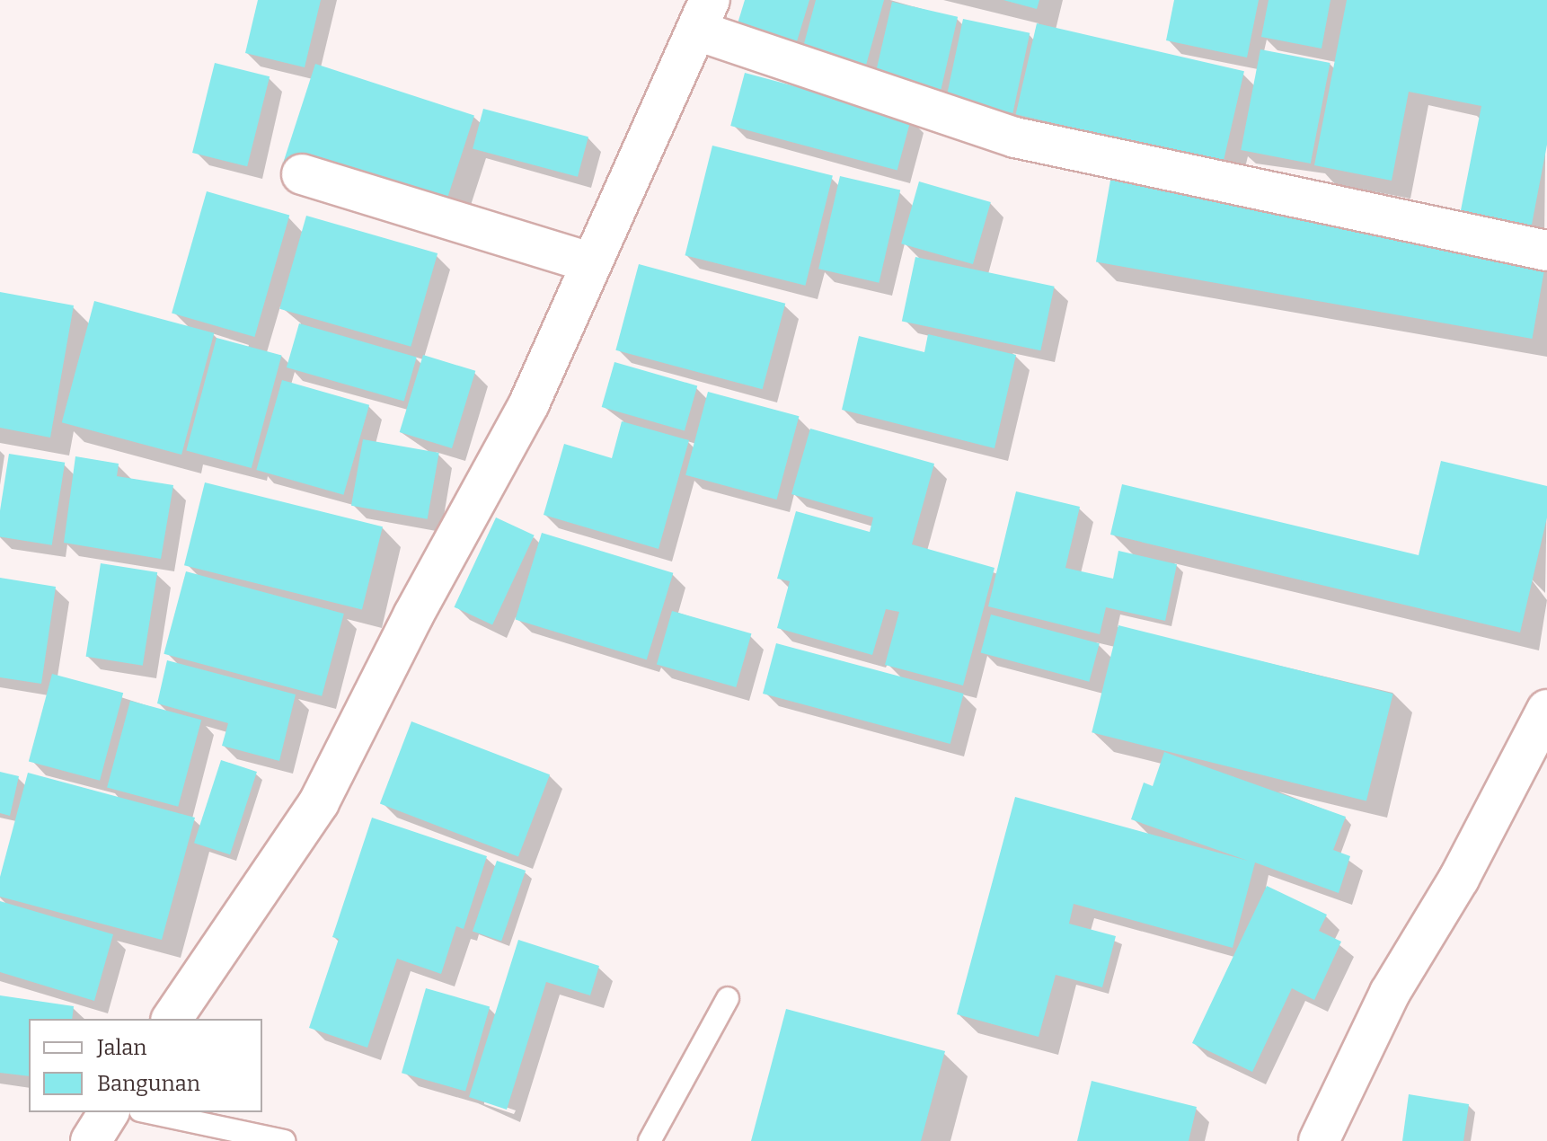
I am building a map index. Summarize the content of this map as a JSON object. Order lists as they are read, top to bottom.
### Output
{
  "legend": ["Jalan", "Bangunan"]
}
